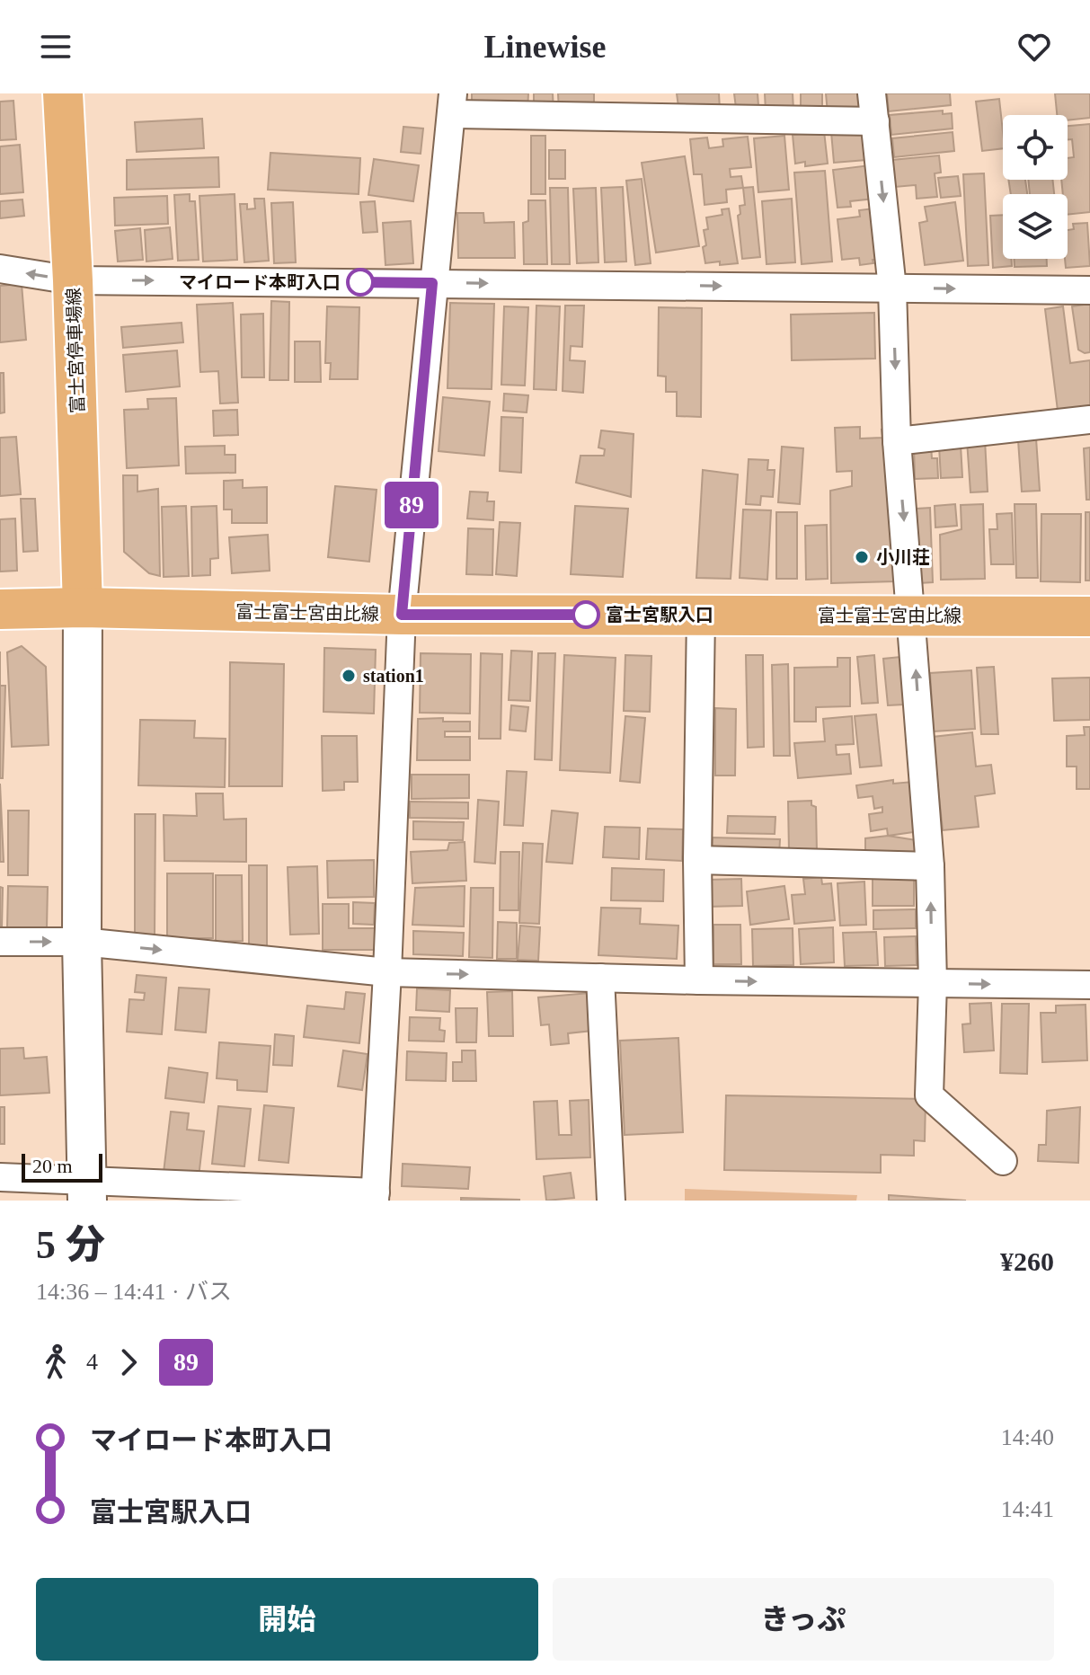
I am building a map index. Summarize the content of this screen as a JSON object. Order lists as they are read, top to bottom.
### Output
{
  "streets": {
    "main road": ["富士宮停車場線", "富士富士宮由比線"]
  },
  "crossings": [
    ["富士宮停車場線", "富士富士宮由比線"]
  ],
  "places": [
    "マイロード本町入口",
    "小川荘",
    "富士宮駅入口",
    "station1"
  ],
  "lines": ["bus line 89"],
  "scale_bar": "20 m",
  "page": {
    "header": "Linewise",
    "on_map": "89",
    "scale": "20 m",
    "heading": ["5 分", "14:36 – 14:41 · バス", "¥260"],
    "legs": ["4", "89"],
    "list": [
      {
        "name": "マイロード本町入口",
        "value": "14:40"
      },
      {
        "name": "富士宮駅入口",
        "value": "14:41"
      }
    ],
    "buttons": ["開始", "きっぷ"]
  }
}
